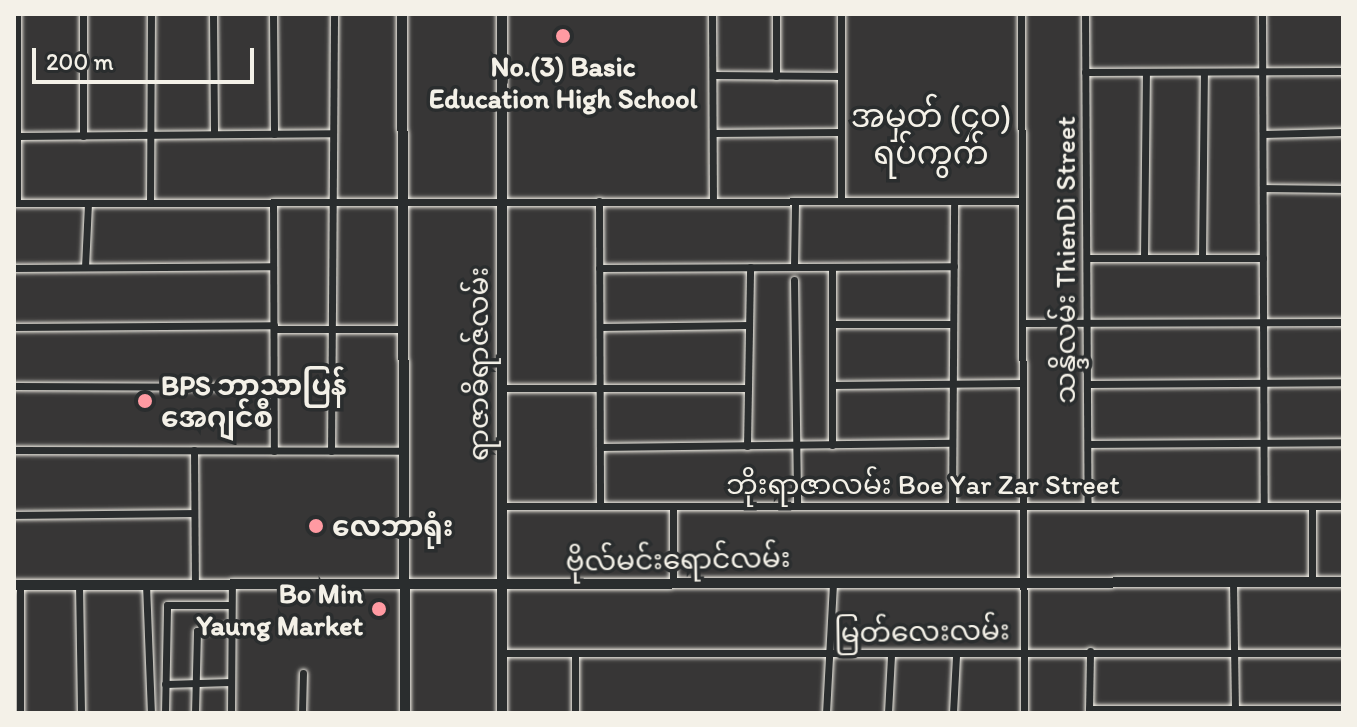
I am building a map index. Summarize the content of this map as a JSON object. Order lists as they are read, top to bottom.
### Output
{
  "streets": {
    "street": [
      "သန္ဒိလမ်း ThienDi Street",
      "ရာဇာဓိရာဇ်လမ်း",
      "ဘိုးရာဇာလမ်း Boe Yar Zar Street",
      "ဗိုလ်မင်းရောင်လမ်း",
      "မြတ်လေးလမ်း"
    ]
  },
  "crossings": [
    ["သန္ဒိလမ်း ThienDi Street", "ဘိုးရာဇာလမ်း Boe Yar Zar Street"],
    ["ရာဇာဓိရာဇ်လမ်း", "ဘိုးရာဇာလမ်း Boe Yar Zar Street"],
    ["ရာဇာဓိရာဇ်လမ်း", "ဗိုလ်မင်းရောင်လမ်း"],
    ["ရာဇာဓိရာဇ်လမ်း", "မြတ်လေးလမ်း"]
  ],
  "districts": ["အမှတ် (၄၀) ရပ်ကွက်"],
  "places": [
    "No.(3) Basic Education High School",
    "BPS ဘာသာပြန် အေဂျင်စီ",
    "လေဘာရုံး",
    "Bo Min Yaung Market"
  ],
  "scale_bar": "200 m"
}
